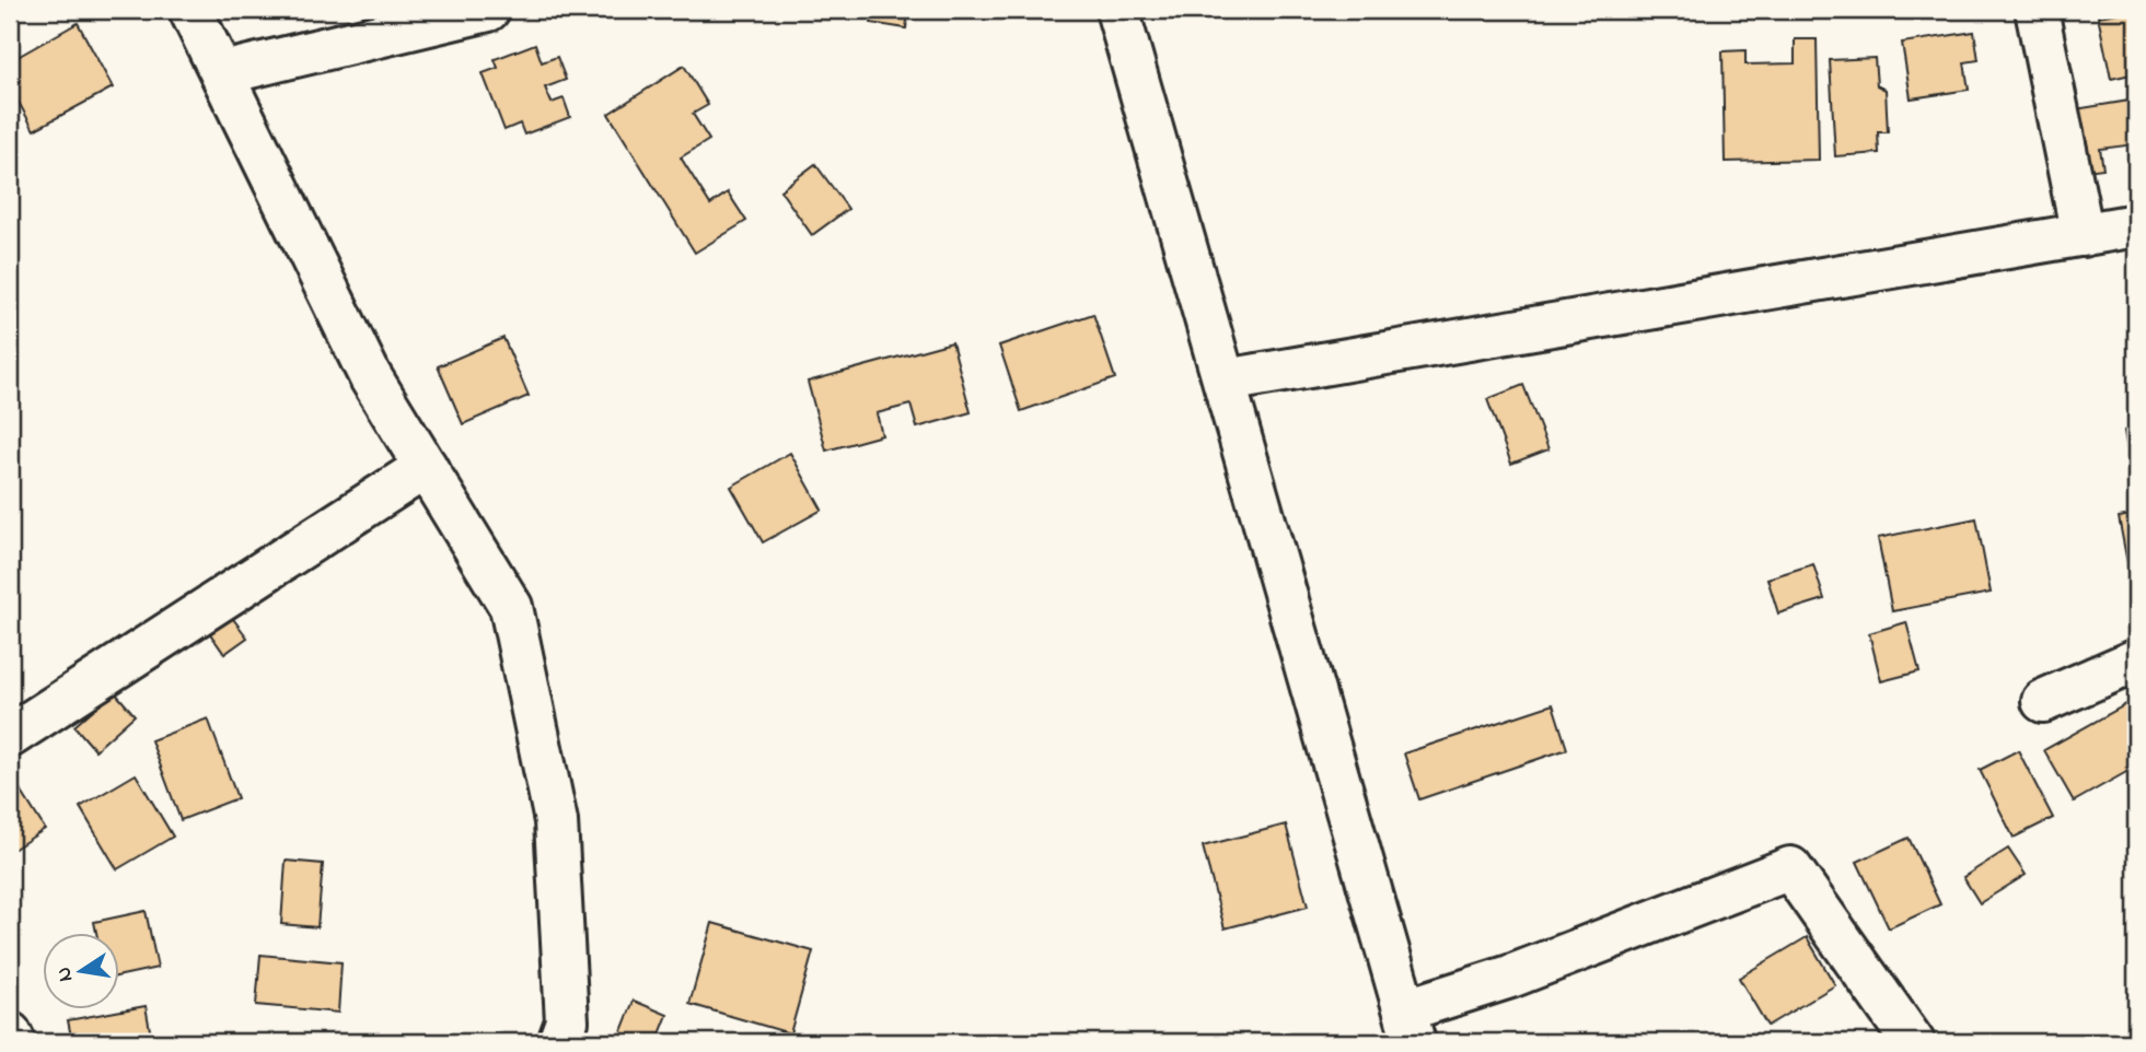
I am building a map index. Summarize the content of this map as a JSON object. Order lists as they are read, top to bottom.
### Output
{
  "north": "left"
}
